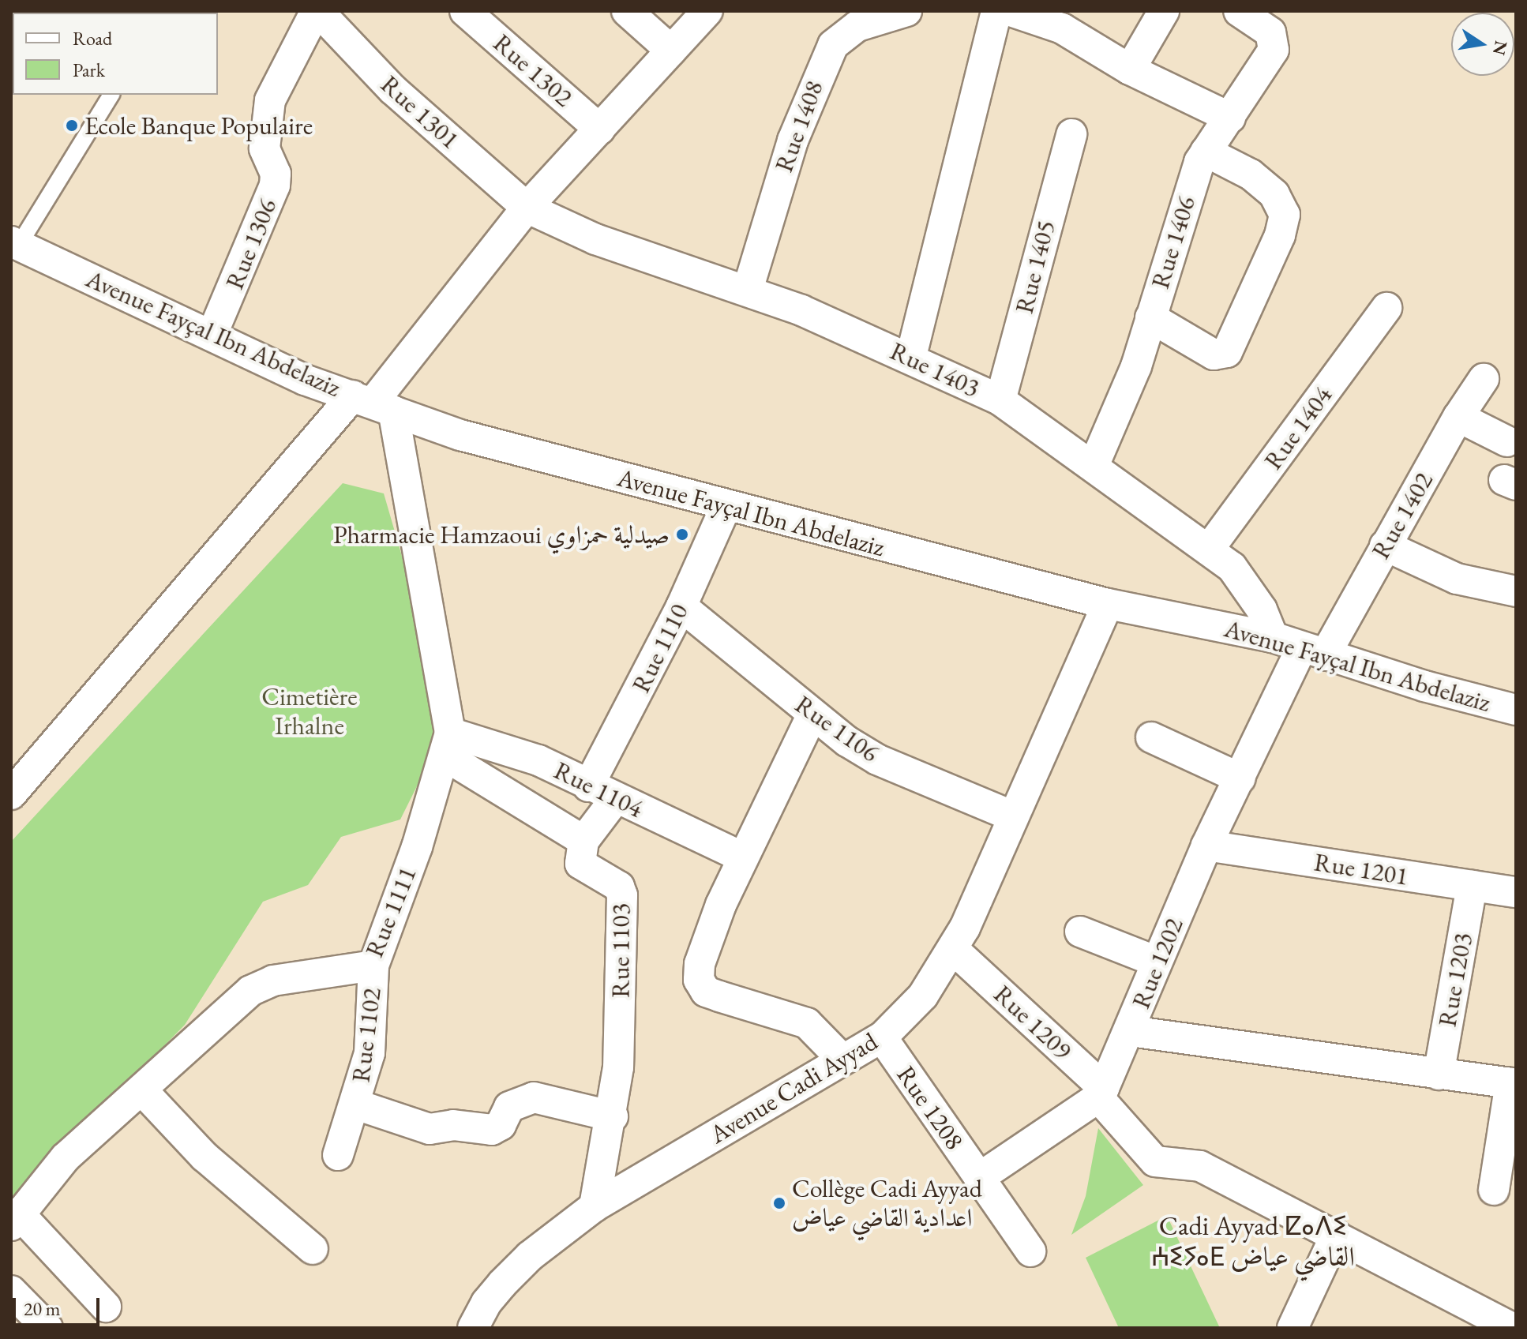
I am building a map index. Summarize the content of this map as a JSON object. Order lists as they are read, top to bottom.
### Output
{
  "streets": {
    "street": [
      "Rue 1302",
      "Rue 1301",
      "Rue 1408",
      "Rue 1406",
      "Rue 1306",
      "Rue 1405",
      "Avenue Fayçal Ibn Abdelaziz",
      "Rue 1403",
      "Rue 1404",
      "Rue 1402",
      "Rue 1110",
      "Rue 1106",
      "Rue 1104",
      "Rue 1201",
      "Rue 1111",
      "Rue 1103",
      "Rue 1202",
      "Rue 1203",
      "Rue 1209",
      "Rue 1102",
      "Avenue Cadi Ayyad",
      "Rue 1208"
    ]
  },
  "crossings": [
    ["Rue 1301", "Rue 1306"],
    ["Rue 1301", "Rue 1403"],
    ["Rue 1408", "Rue 1403"],
    ["Rue 1406", "Rue 1403"],
    ["Rue 1306", "Avenue Fayçal Ibn Abdelaziz"],
    ["Rue 1405", "Rue 1403"],
    ["Avenue Fayçal Ibn Abdelaziz", "Rue 1403"],
    ["Avenue Fayçal Ibn Abdelaziz", "Rue 1402"],
    ["Avenue Fayçal Ibn Abdelaziz", "Rue 1110"],
    ["Avenue Fayçal Ibn Abdelaziz", "Rue 1111"],
    ["Avenue Fayçal Ibn Abdelaziz", "Rue 1202"],
    ["Avenue Fayçal Ibn Abdelaziz", "Avenue Cadi Ayyad"],
    ["Rue 1403", "Rue 1404"],
    ["Rue 1402", "Rue 1202"],
    ["Rue 1110", "Rue 1106"],
    ["Rue 1110", "Rue 1104"],
    ["Rue 1106", "Avenue Cadi Ayyad"],
    ["Rue 1104", "Rue 1111"],
    ["Rue 1201", "Rue 1202"],
    ["Rue 1201", "Rue 1203"],
    ["Rue 1111", "Rue 1102"],
    ["Rue 1103", "Rue 1102"],
    ["Rue 1103", "Avenue Cadi Ayyad"],
    ["Rue 1202", "Rue 1203"],
    ["Rue 1209", "Avenue Cadi Ayyad"],
    ["Avenue Cadi Ayyad", "Rue 1208"]
  ],
  "districts": ["Cadi Ayyad ⵇⴰⴷⵉ ⵄⵉⵢⴰⴹ القاضي عياض"],
  "parks": ["Cimetière Irhalne"],
  "places": ["Ecole Banque Populaire", "Pharmacie Hamzaoui صيدلية حمزاوي", "Collège Cadi Ayyad اعدادية القاضي عياض"],
  "legend": ["Road", "Park"],
  "scale_bar": "20 m",
  "north": "right"
}
